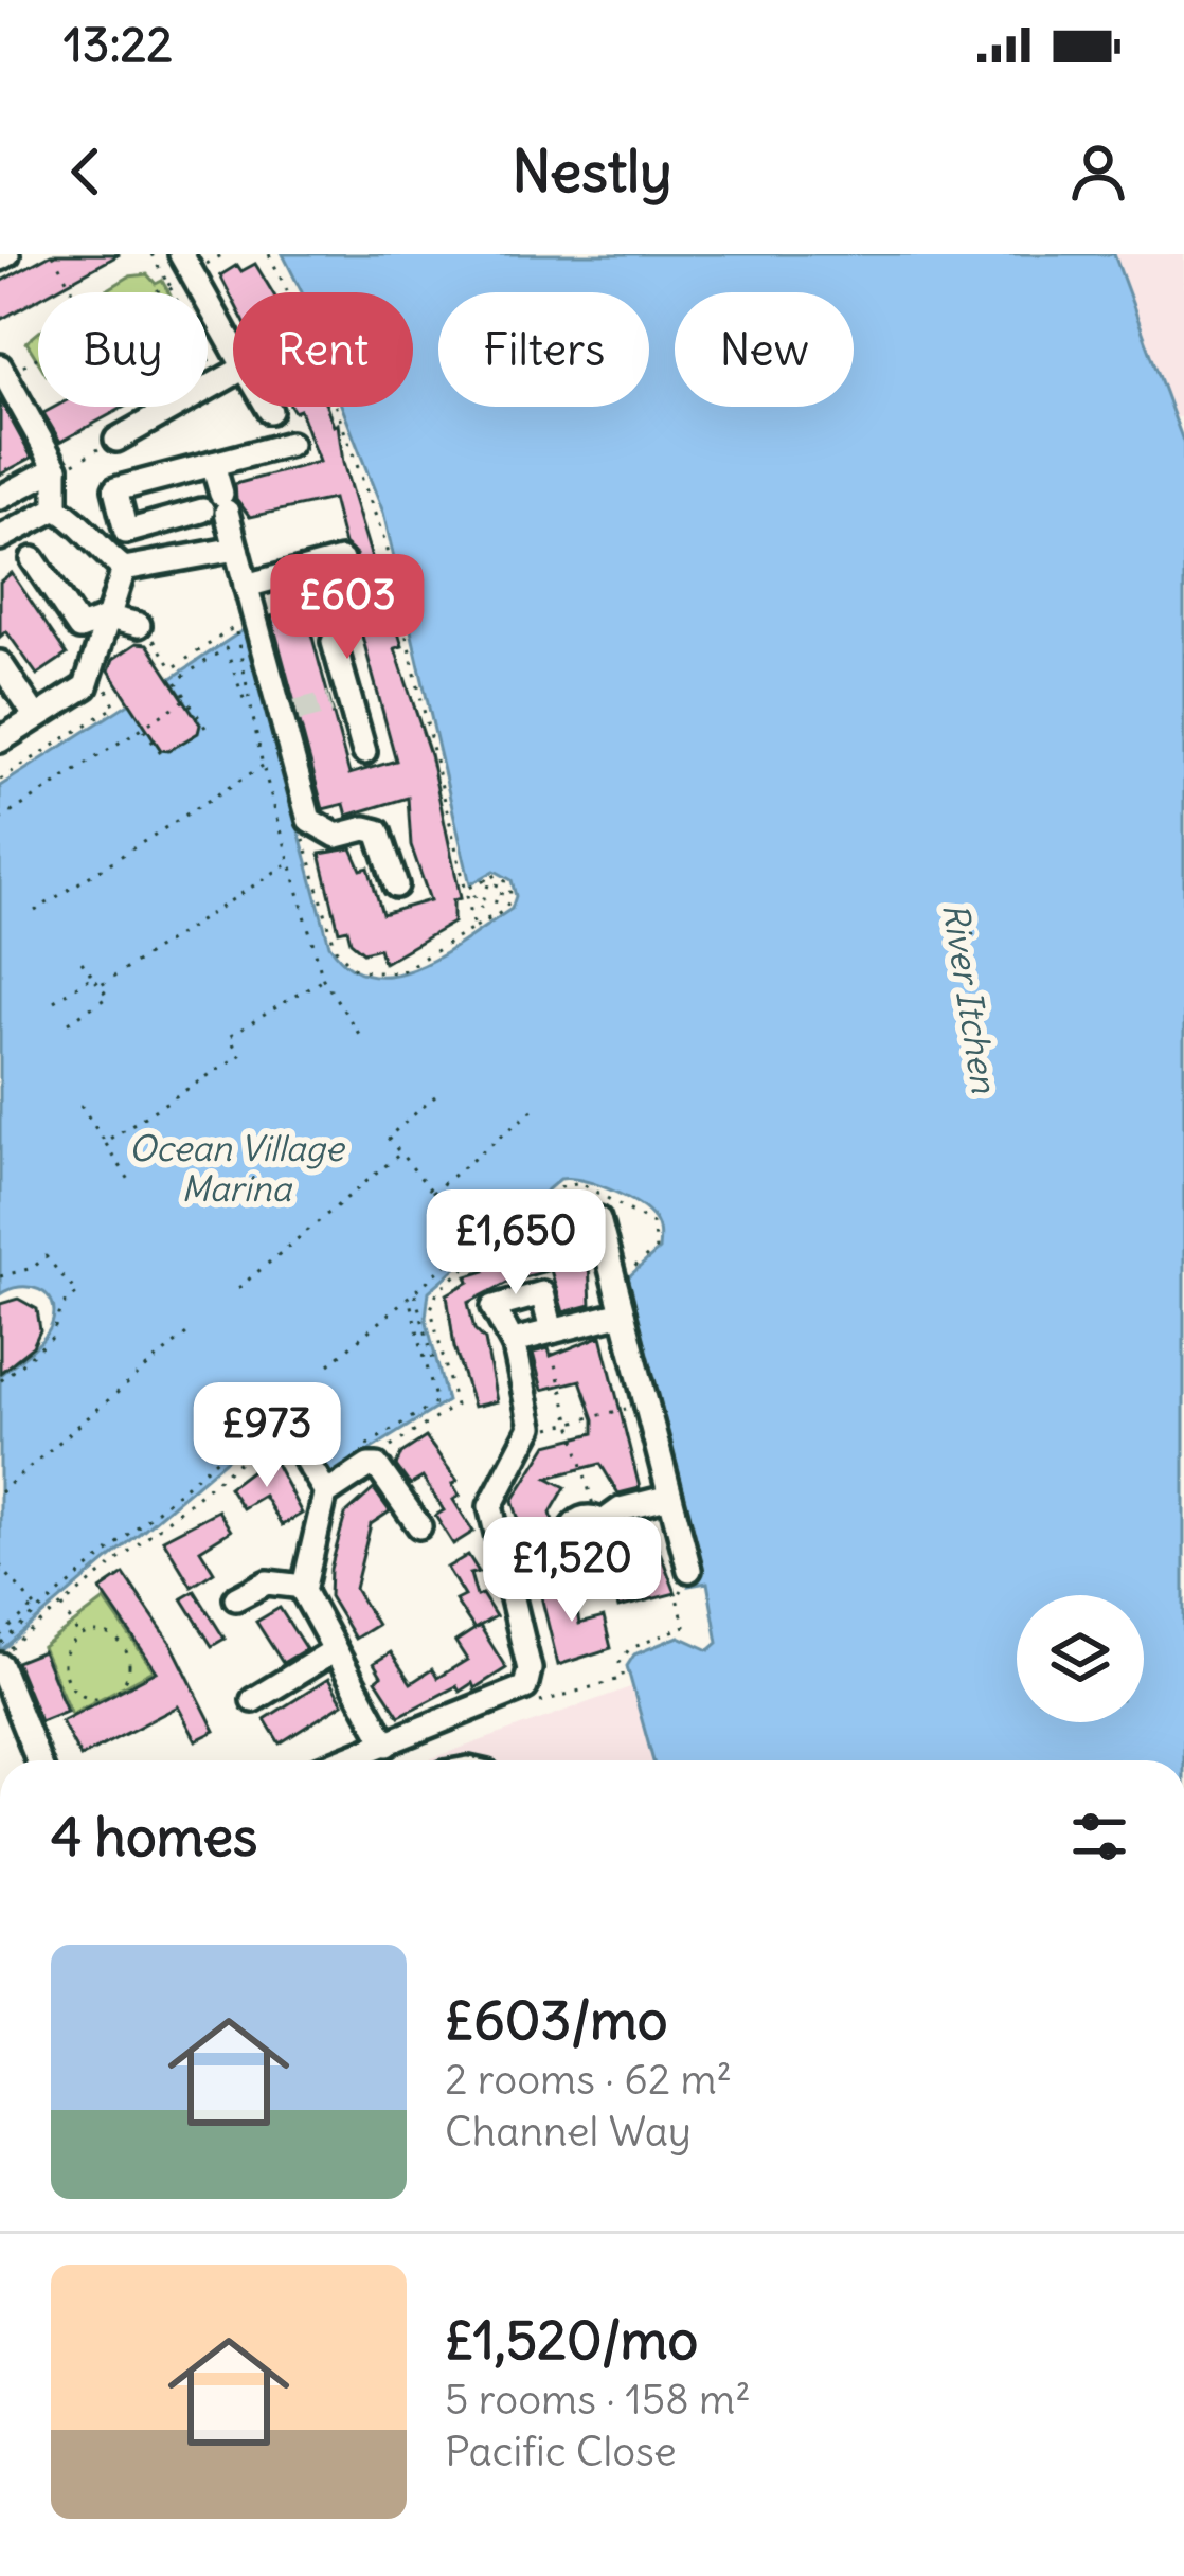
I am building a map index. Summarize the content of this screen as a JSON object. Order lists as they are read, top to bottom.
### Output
{
  "water": ["River Itchen", "Ocean Village Marina"],
  "page": {
    "status": "13:22",
    "header": "Nestly",
    "chip": [
      "Buy",
      "Rent",
      "Filters",
      "New"
    ],
    "price": [
      "£603",
      "£1,650",
      "£973",
      "£1,520"
    ],
    "heading": "4 homes",
    "list": [
      {
        "name": "£603/mo",
        "note": "2 rooms · 62 m² · Channel Way"
      },
      {
        "name": "£1,520/mo",
        "note": "5 rooms · 158 m² · Pacific Close"
      }
    ]
  }
}
